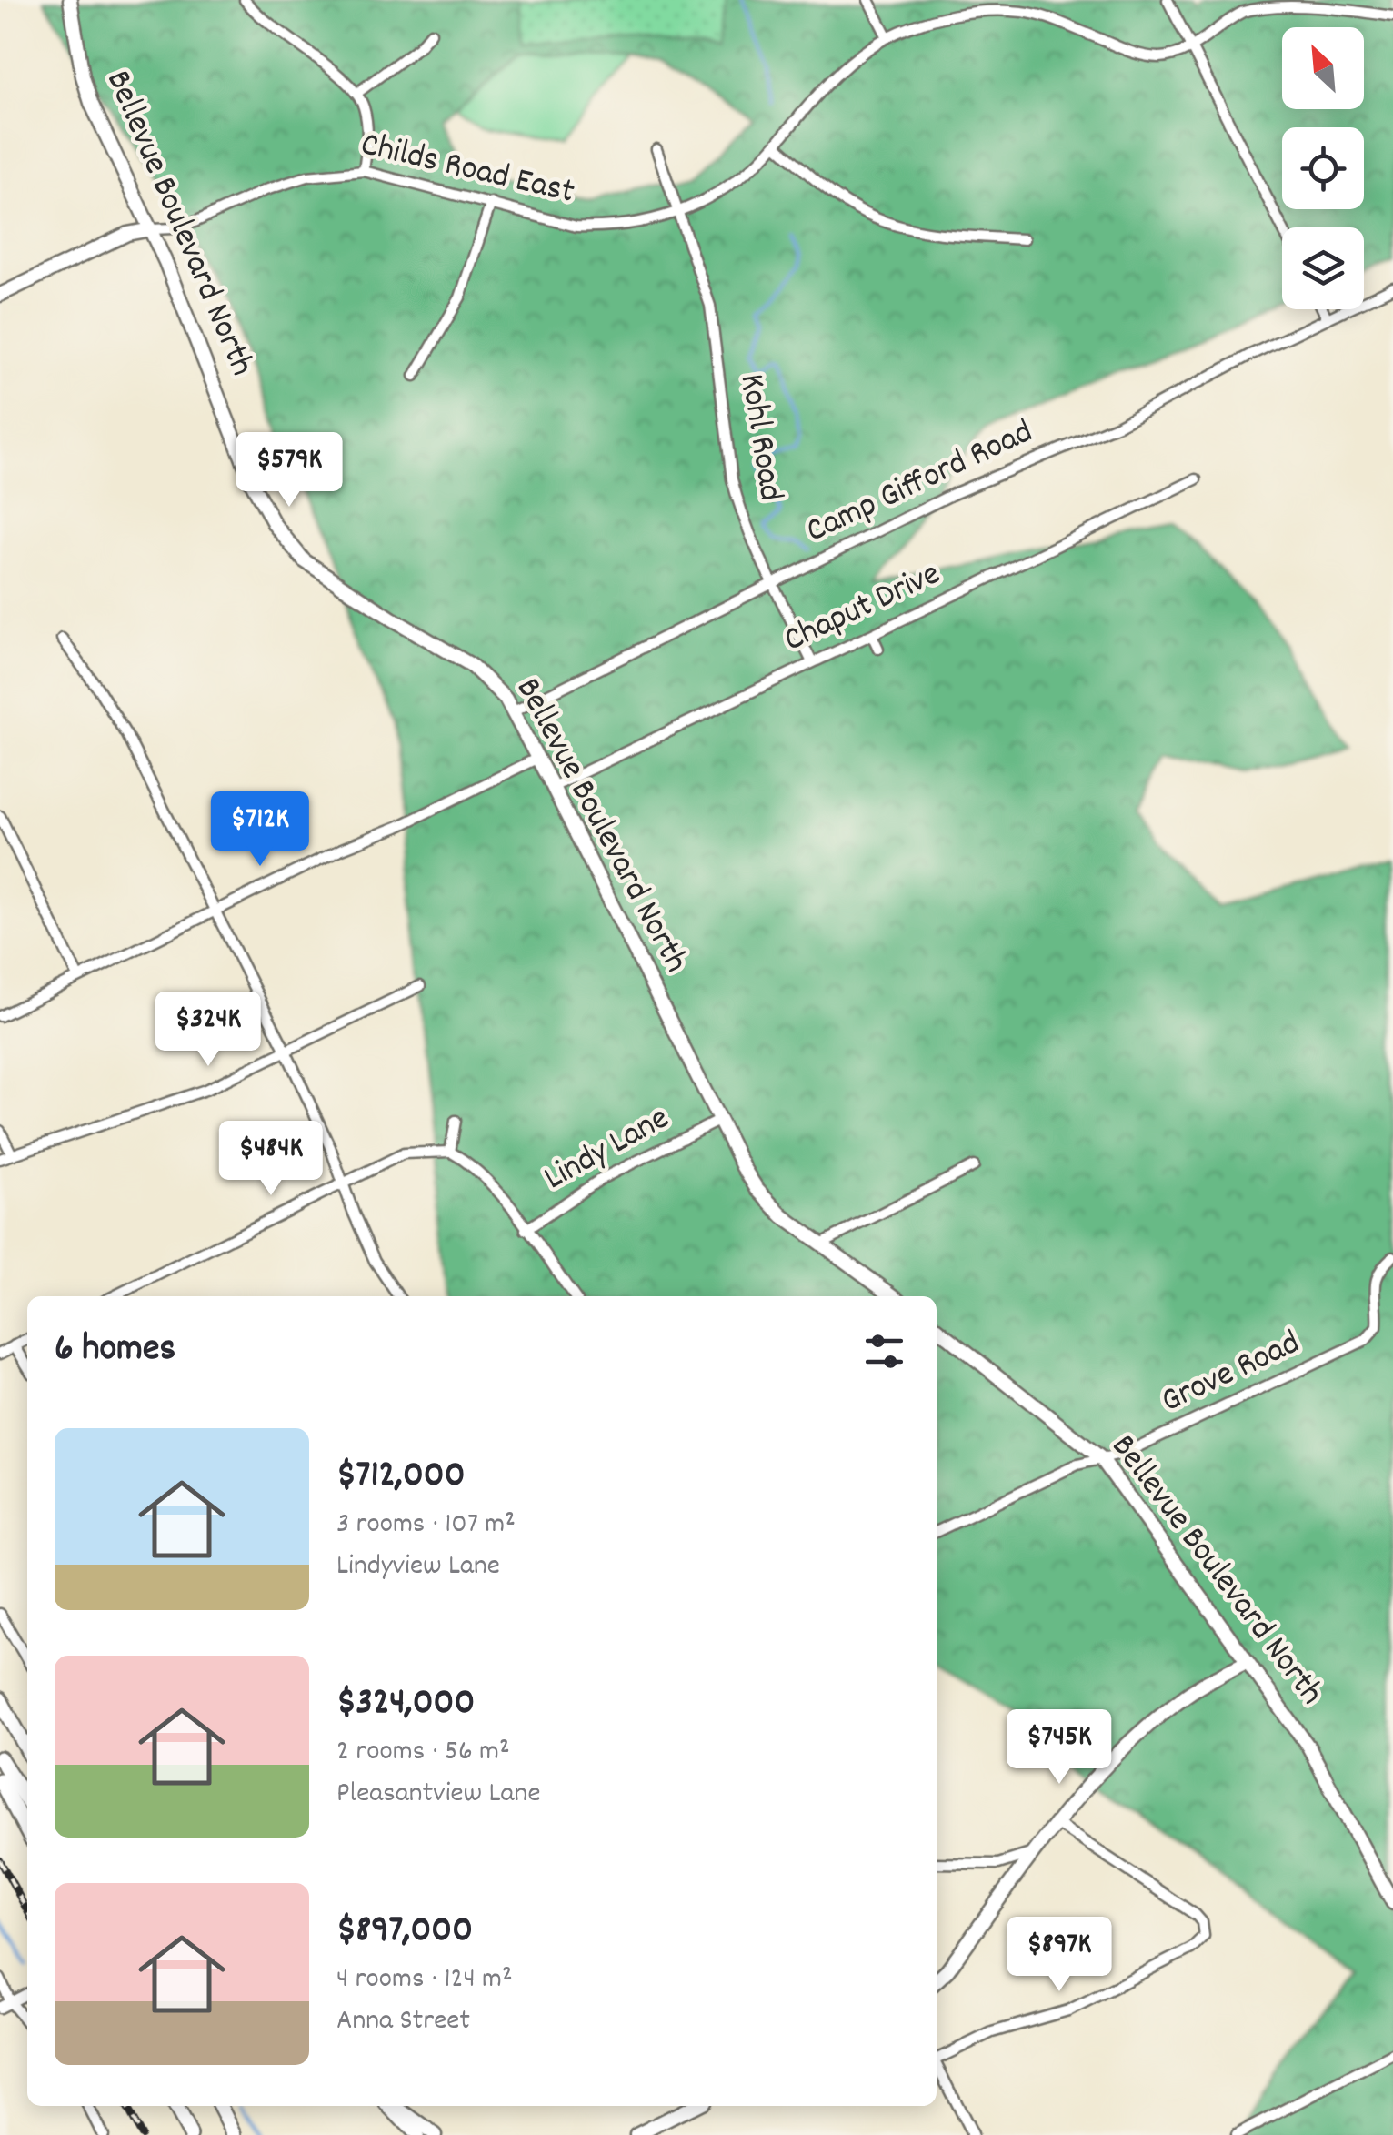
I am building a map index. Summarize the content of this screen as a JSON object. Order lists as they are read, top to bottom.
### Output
{
  "streets": {
    "main road": ["Childs Road East", "Bellevue Boulevard North"],
    "street": [
      "Kohl Road",
      "Camp Gifford Road",
      "Chaput Drive",
      "Lindy Lane",
      "Grove Road"
    ]
  },
  "crossings": [
    ["Childs Road East", "Bellevue Boulevard North"],
    ["Childs Road East", "Kohl Road"],
    ["Bellevue Boulevard North", "Camp Gifford Road"],
    ["Bellevue Boulevard North", "Chaput Drive"],
    ["Bellevue Boulevard North", "Lindy Lane"],
    ["Bellevue Boulevard North", "Grove Road"],
    ["Kohl Road", "Camp Gifford Road"],
    ["Kohl Road", "Chaput Drive"]
  ],
  "north": "top left",
  "page": {
    "price": [
      "$579K",
      "$712K",
      "$324K",
      "$484K",
      "$745K",
      "$897K"
    ],
    "heading": "6 homes",
    "list": [
      {
        "name": "$712,000",
        "note": "3 rooms · 107 m² · Lindyview Lane"
      },
      {
        "name": "$324,000",
        "note": "2 rooms · 56 m² · Pleasantview Lane"
      },
      {
        "name": "$897,000",
        "note": "4 rooms · 124 m² · Anna Street"
      }
    ]
  }
}
